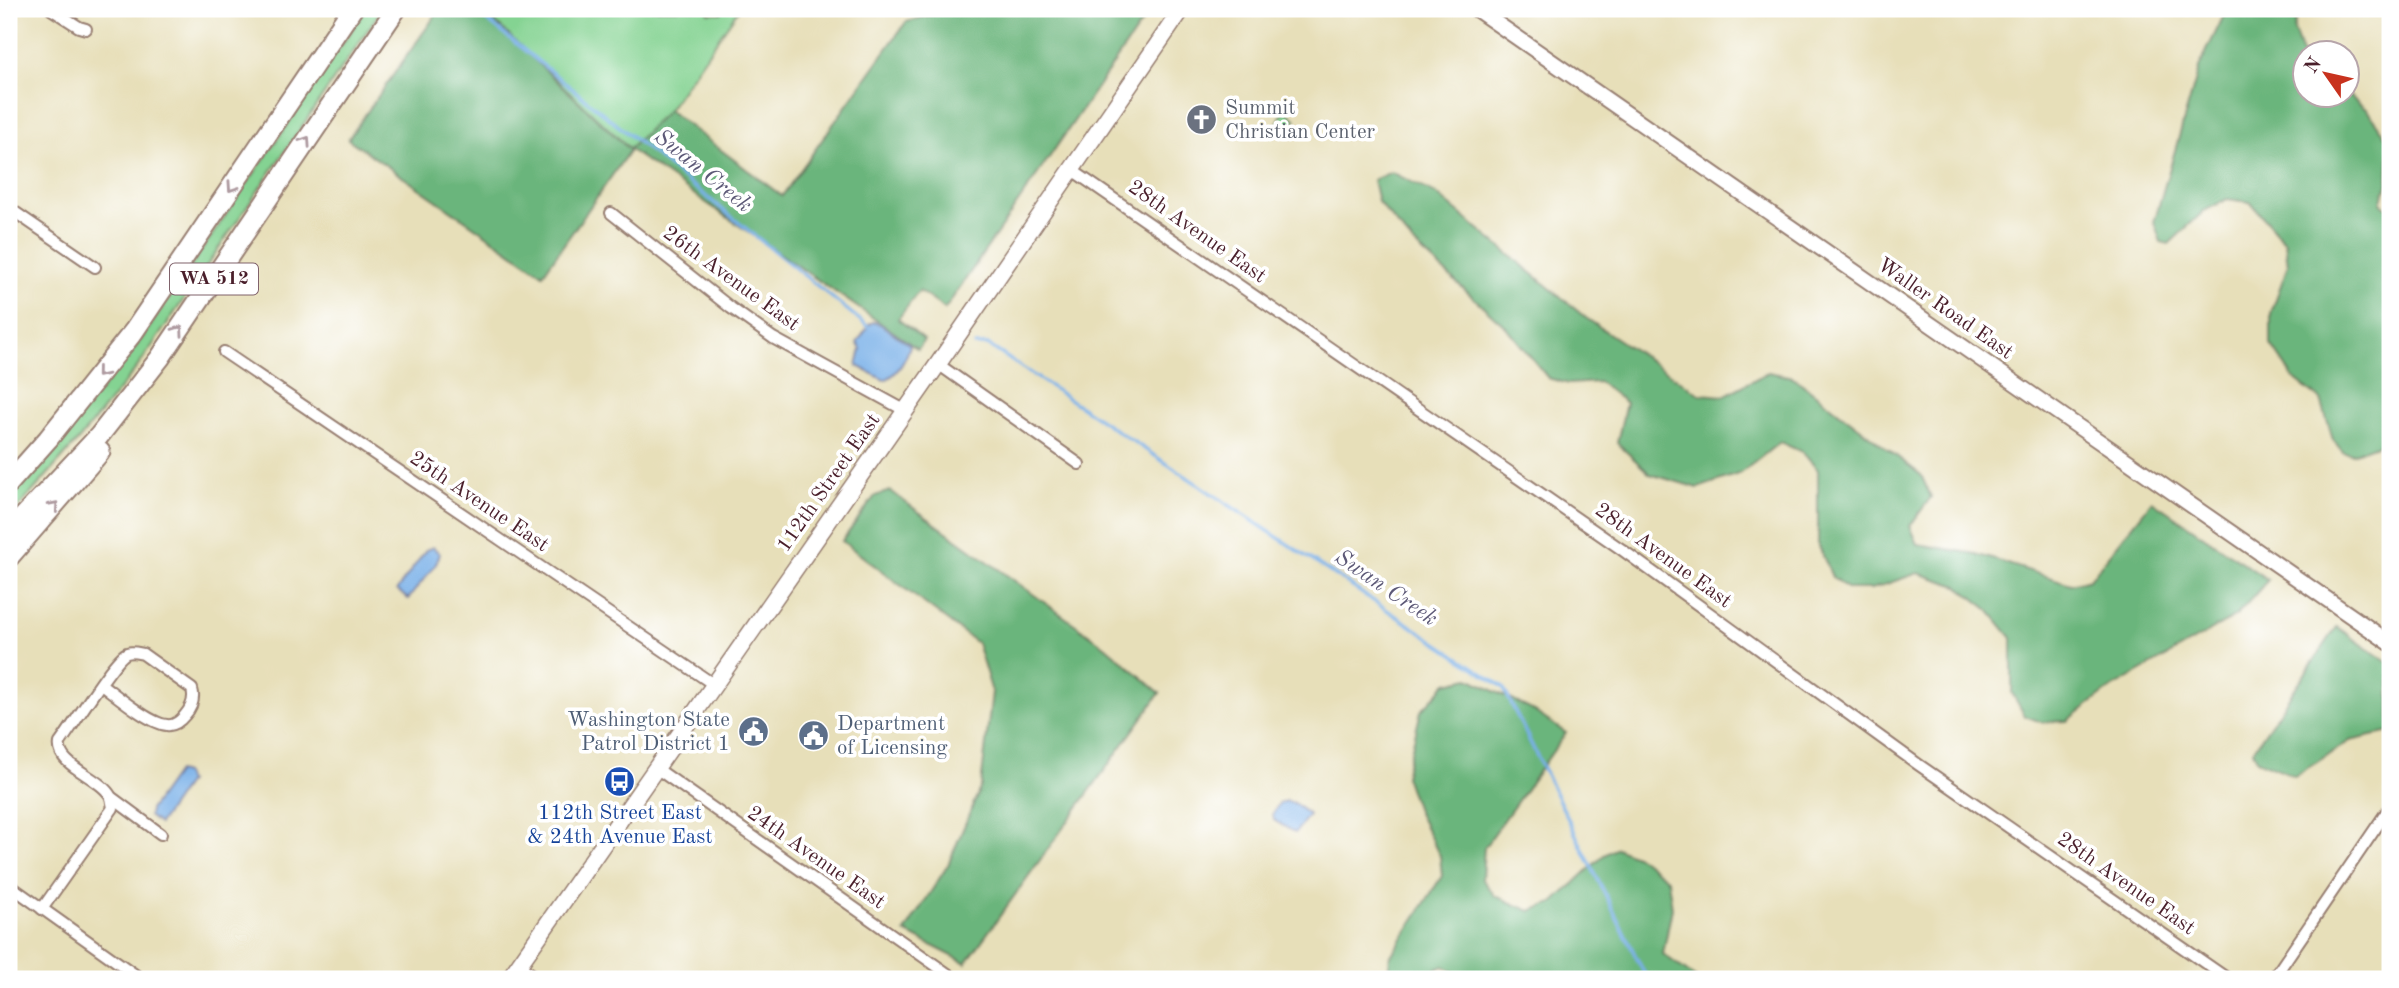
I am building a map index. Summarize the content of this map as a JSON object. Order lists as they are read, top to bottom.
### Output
{
  "streets": {
    "highway": ["WA 512"],
    "main road": ["112th Street East"],
    "street": [
      "28th Avenue East",
      "26th Avenue East",
      "Waller Road East",
      "25th Avenue East",
      "24th Avenue East"
    ]
  },
  "crossings": [
    ["28th Avenue East", "112th Street East"],
    ["26th Avenue East", "112th Street East"],
    ["112th Street East", "25th Avenue East"],
    ["112th Street East", "24th Avenue East"]
  ],
  "water": ["Swan Creek"],
  "places": {
    "church": ["Summit Christian Center"],
    "public building": ["Washington State Patrol District 1", "Department of Licensing"],
    "bus stop": ["112th Street East & 24th Avenue East"]
  },
  "north": "top left"
}
